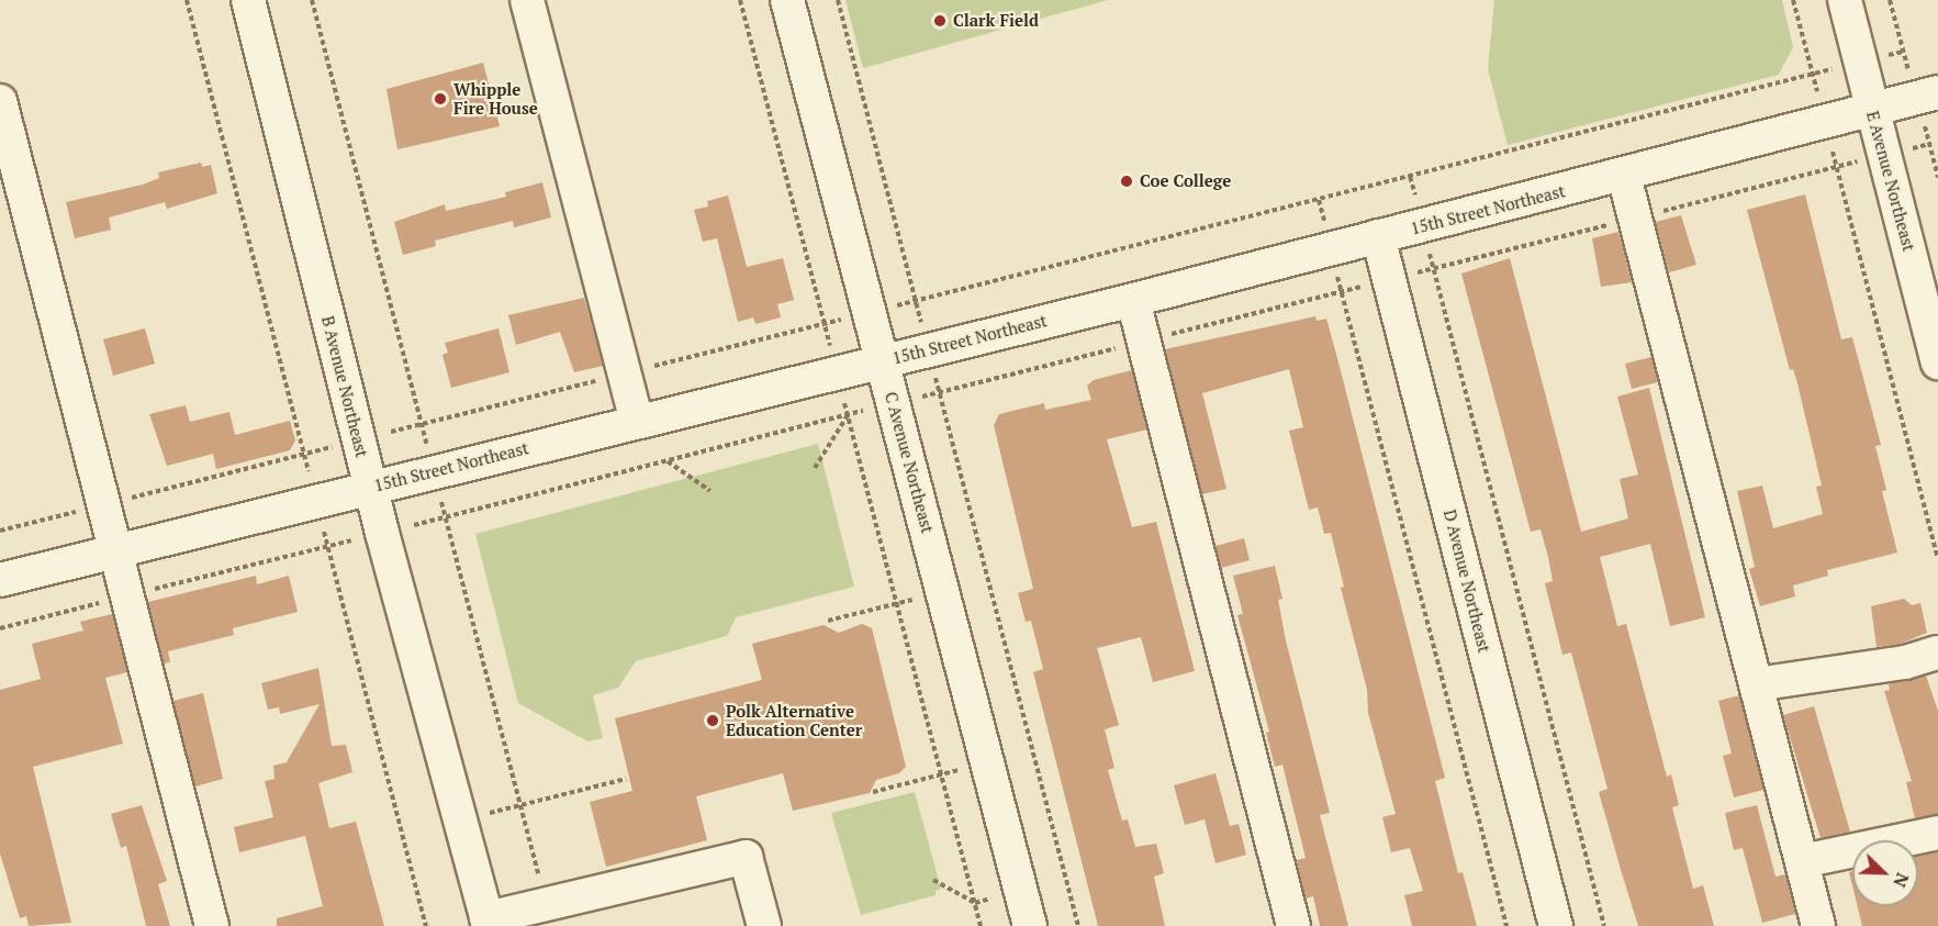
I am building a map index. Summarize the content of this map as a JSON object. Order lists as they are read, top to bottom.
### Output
{
  "streets": {
    "street": [
      "E Avenue Northeast",
      "15th Street Northeast",
      "B Avenue Northeast",
      "C Avenue Northeast",
      "D Avenue Northeast"
    ]
  },
  "crossings": [
    ["E Avenue Northeast", "15th Street Northeast"],
    ["15th Street Northeast", "B Avenue Northeast"],
    ["15th Street Northeast", "C Avenue Northeast"],
    ["15th Street Northeast", "D Avenue Northeast"]
  ],
  "places": [
    "Clark Field",
    "Whipple Fire House",
    "Coe College",
    "Polk Alternative Education Center"
  ],
  "north": "bottom right"
}
